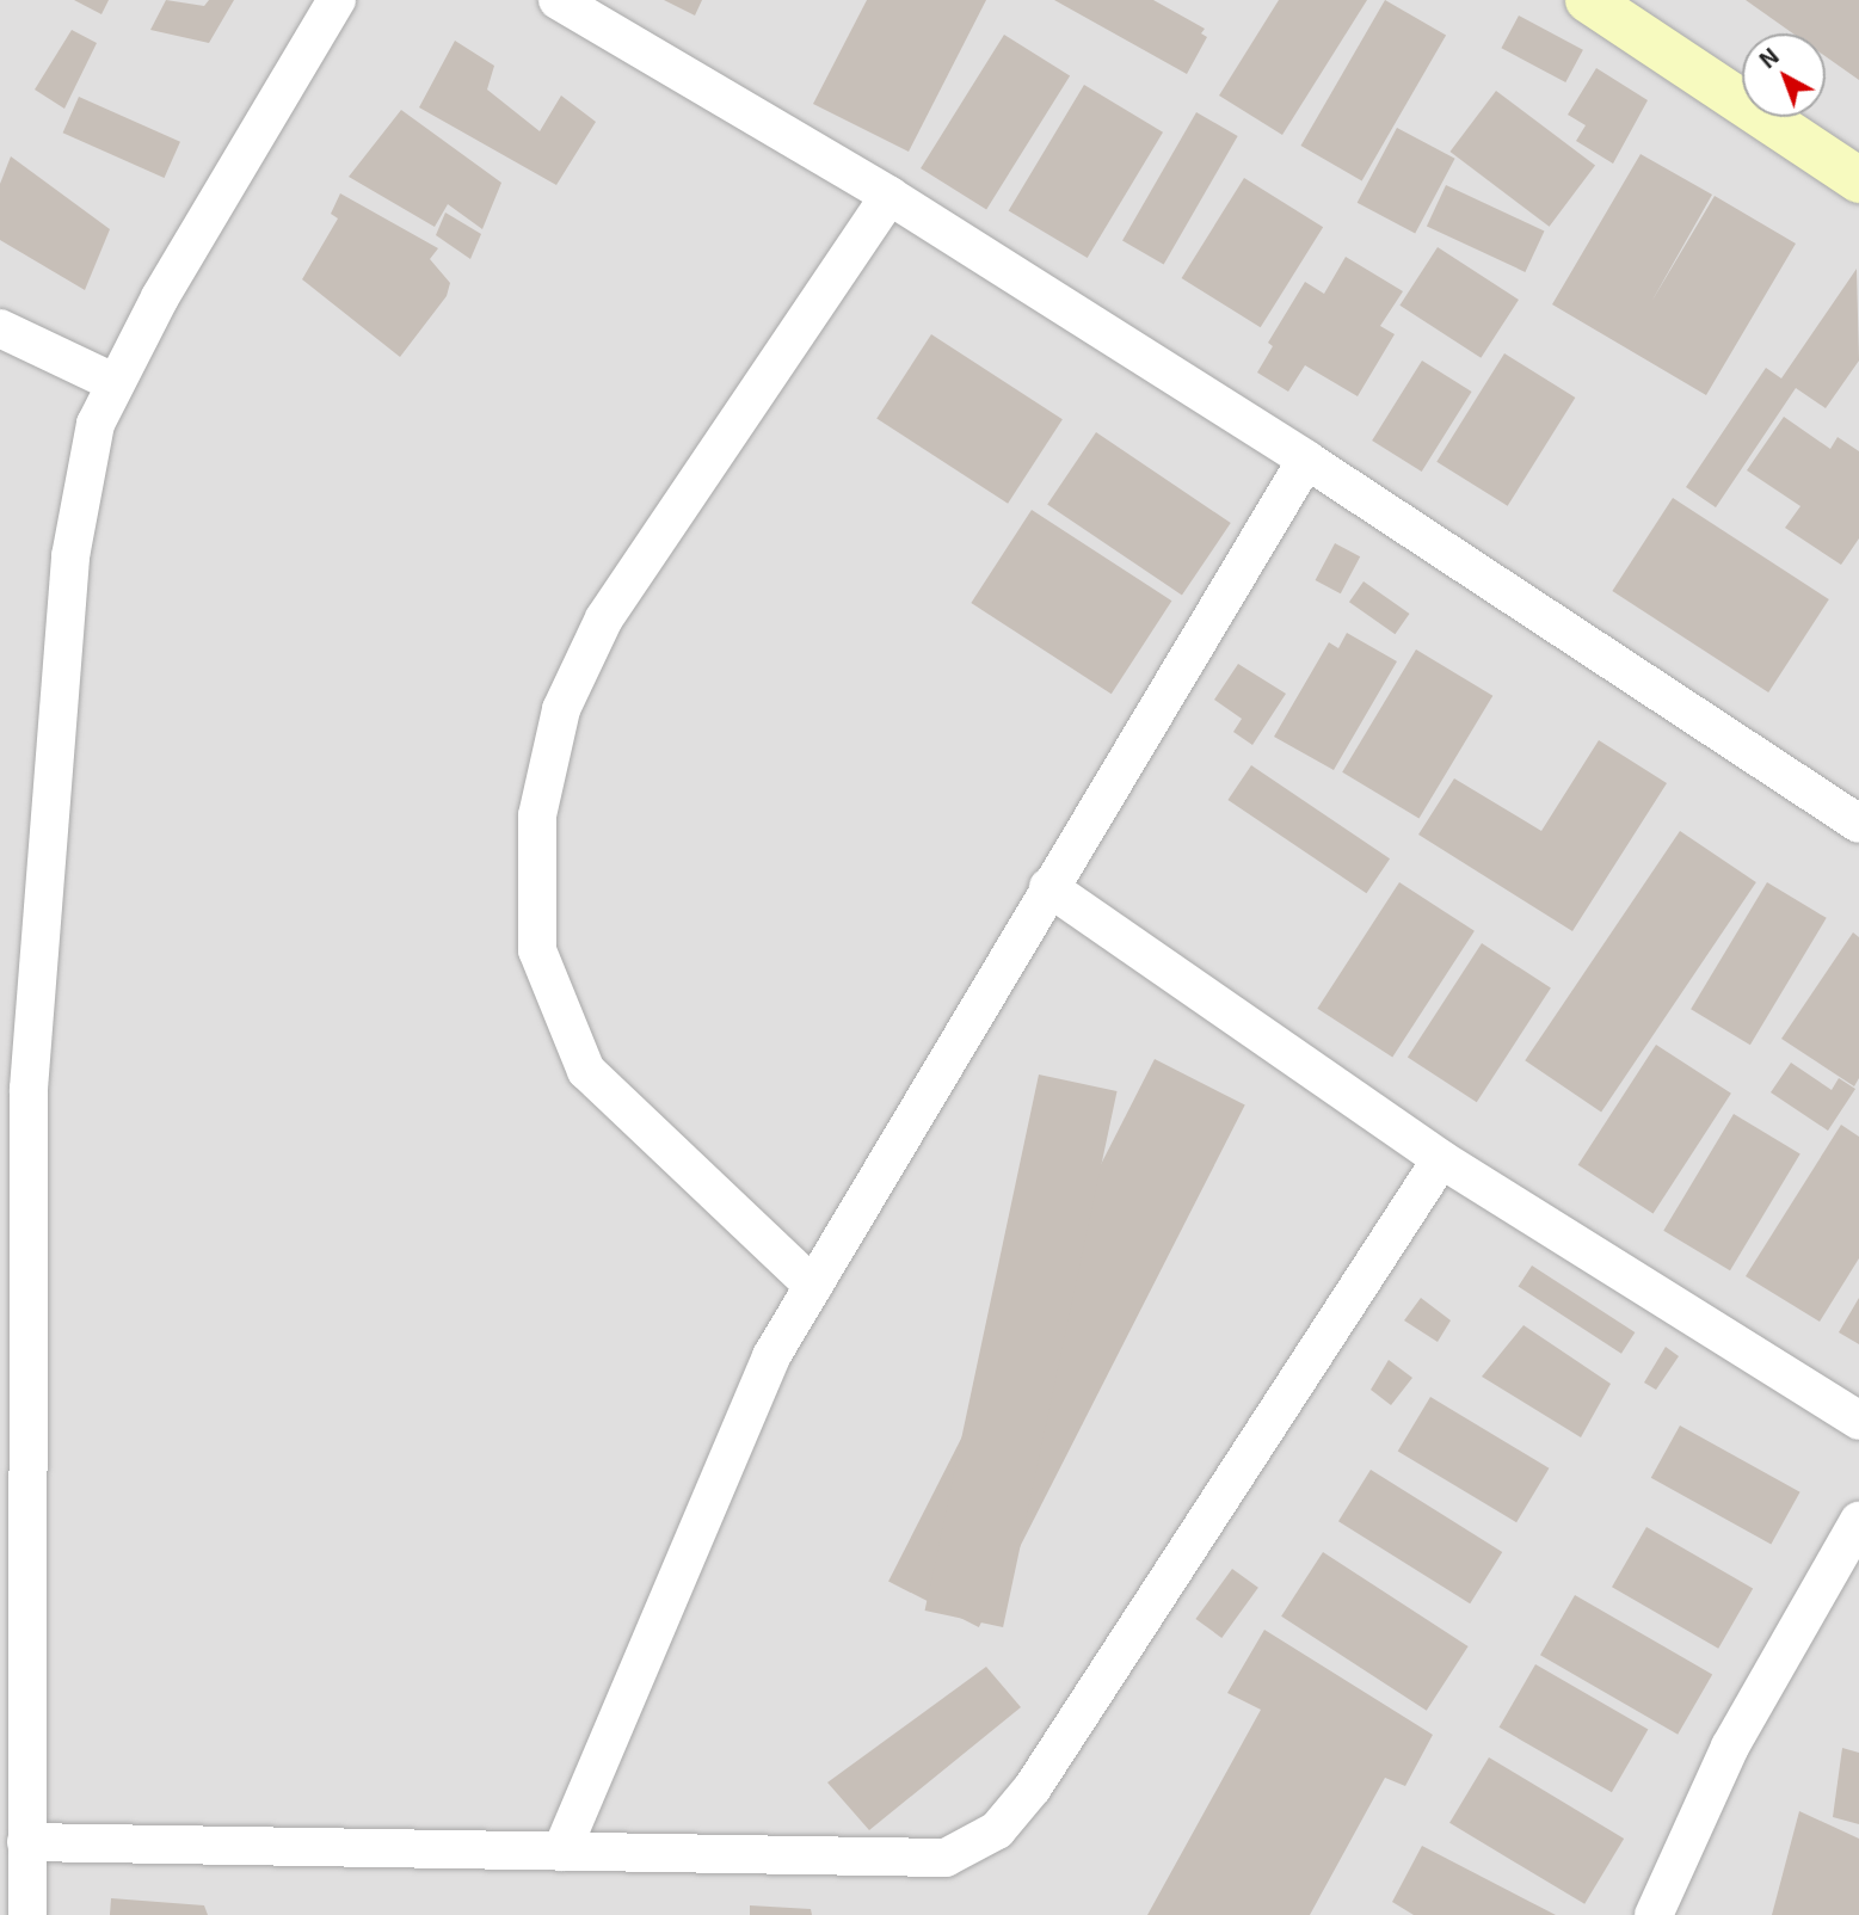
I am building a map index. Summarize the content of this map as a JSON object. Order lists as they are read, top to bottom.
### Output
{
  "north": "top left"
}
